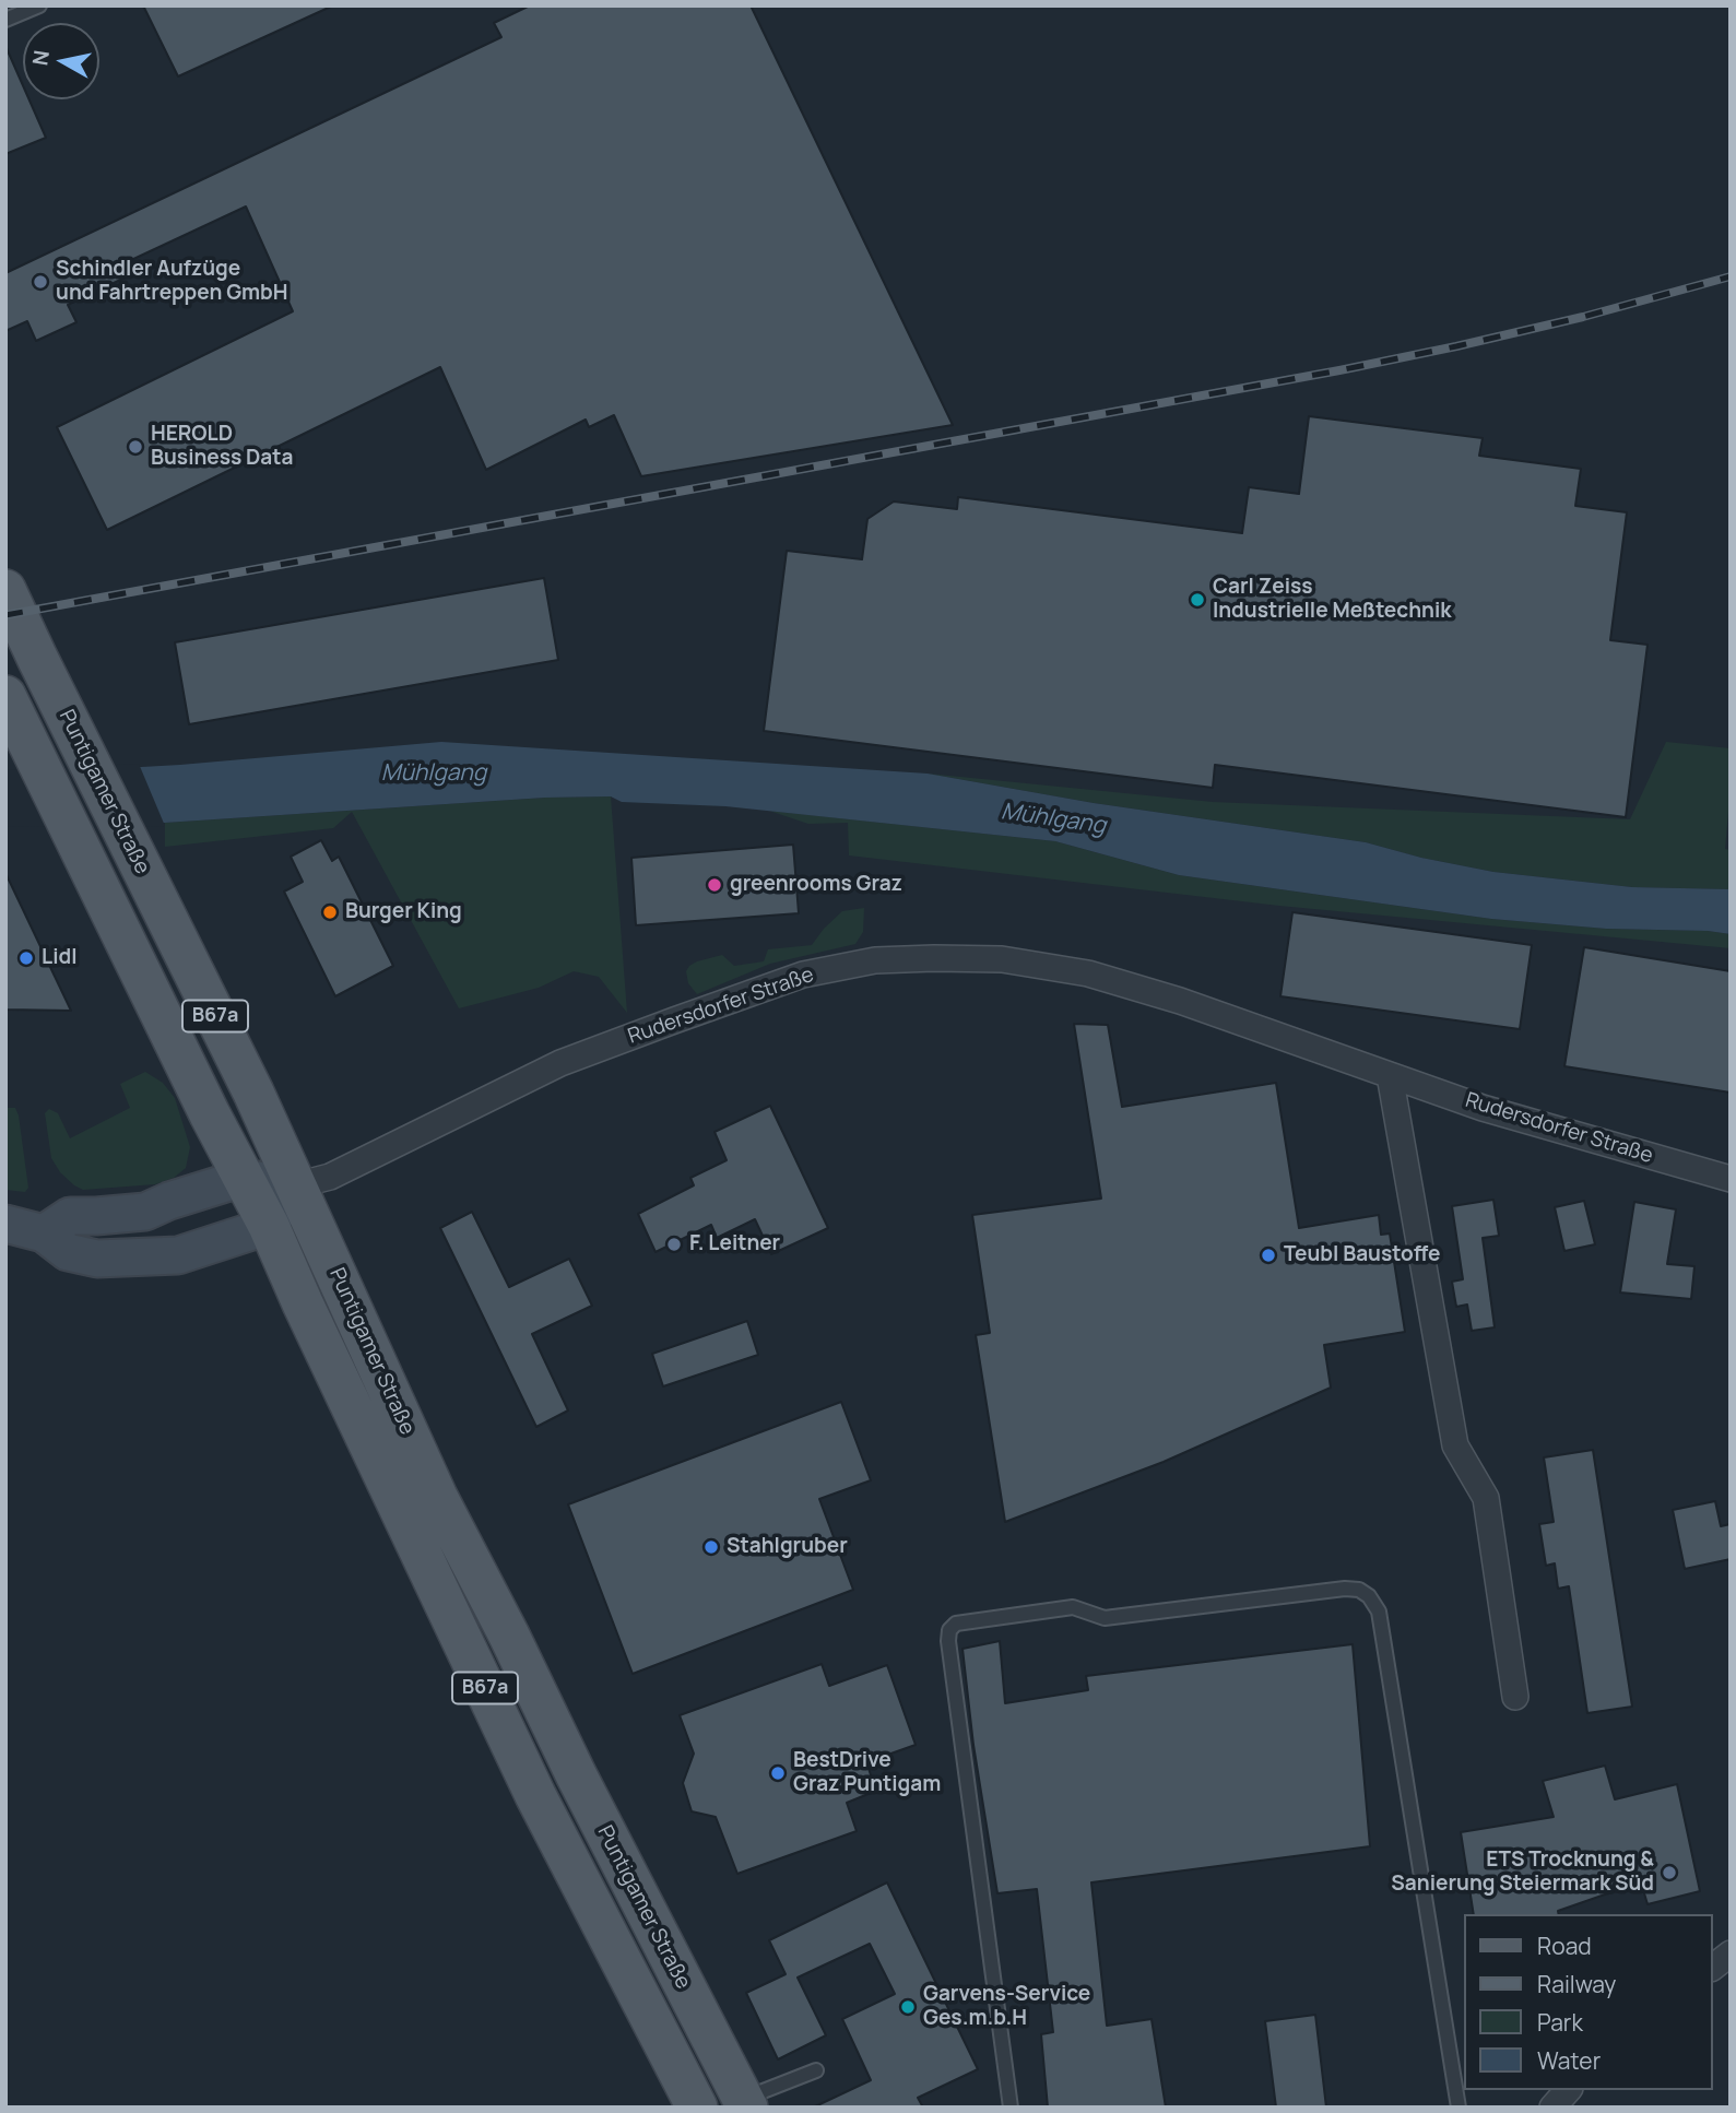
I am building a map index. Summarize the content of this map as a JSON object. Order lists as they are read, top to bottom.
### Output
{
  "streets": {
    "main road": ["Puntigamer Straße", "B67a"],
    "street": ["Rudersdorfer Straße"]
  },
  "crossings": [
    ["Puntigamer Straße", "Rudersdorfer Straße"]
  ],
  "water": ["Mühlgang"],
  "places": [
    "Schindler Aufzüge und Fahrtreppen GmbH",
    "HEROLD Business Data",
    "Carl Zeiss Industrielle Meßtechnik",
    "greenrooms Graz",
    "Burger King",
    "Lidl",
    "F. Leitner",
    "Teubl Baustoffe",
    "Stahlgruber",
    "BestDrive Graz Puntigam",
    "ETS Trocknung & Sanierung Steiermark Süd",
    "Garvens-Service Ges.m.b.H"
  ],
  "legend": [
    "Road",
    "Railway",
    "Park",
    "Water"
  ],
  "north": "left"
}
